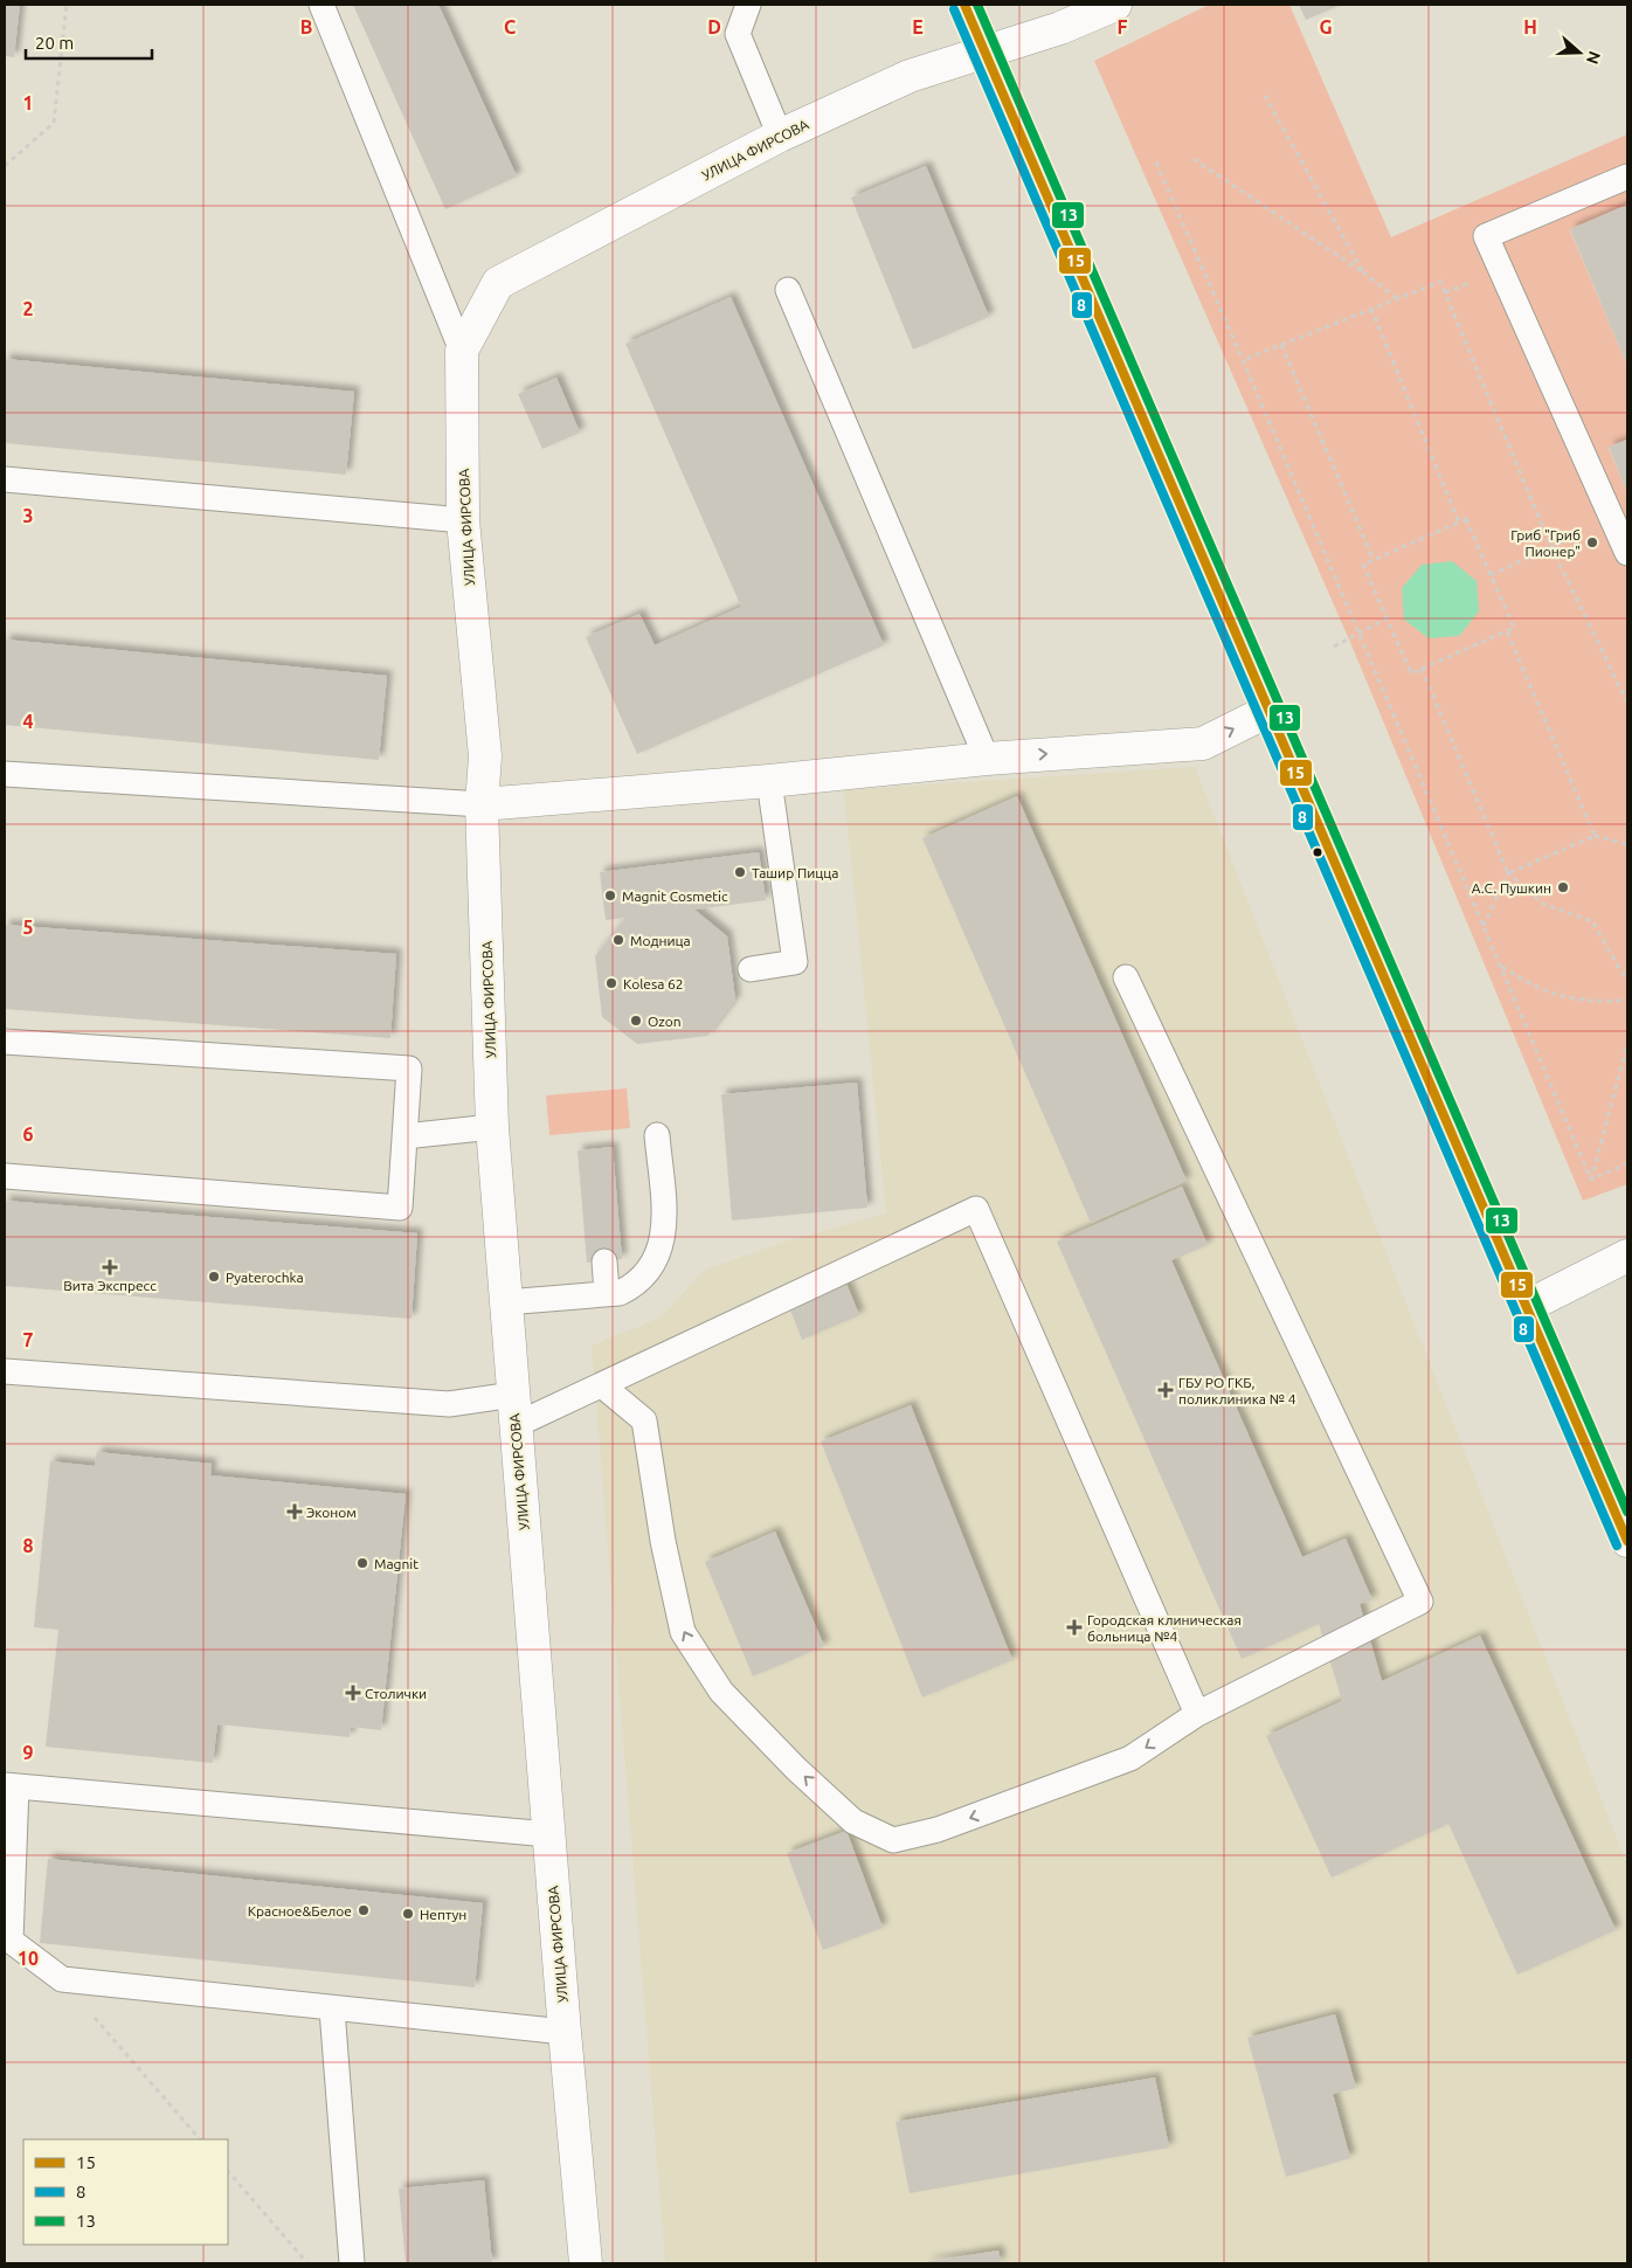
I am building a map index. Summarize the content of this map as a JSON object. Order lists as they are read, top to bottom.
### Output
{
  "streets": {
    "street": ["УЛИЦА ФИРСОВА"]
  },
  "places": {
    "other": [
      "Гриб \"Гриб Пионер\"",
      "Ташир Пицца",
      "А.С. Пушкин",
      "Magnit Cosmetic",
      "Модница",
      "Kolesa 62",
      "Ozon",
      "Pyaterochka",
      "Magnit",
      "Красное&Белое",
      "Нептун"
    ],
    "health": [
      "Вита Экспресс",
      "ГБУ РО ГКБ, поликлиника № 4",
      "Эконом",
      "Городская клиническая больница №4",
      "Столички"
    ]
  },
  "lines": ["transit line 15", "transit line 13", "transit line 8"],
  "legend": ["15", "8", "13"],
  "scale_bar": "20 m",
  "north": "right",
  "grid": {
    "columns": [
      "B",
      "C",
      "D",
      "E",
      "F",
      "G",
      "H"
    ],
    "rows": [
      "1",
      "2",
      "3",
      "4",
      "5",
      "6",
      "7",
      "8",
      "9",
      "10"
    ]
  }
}
